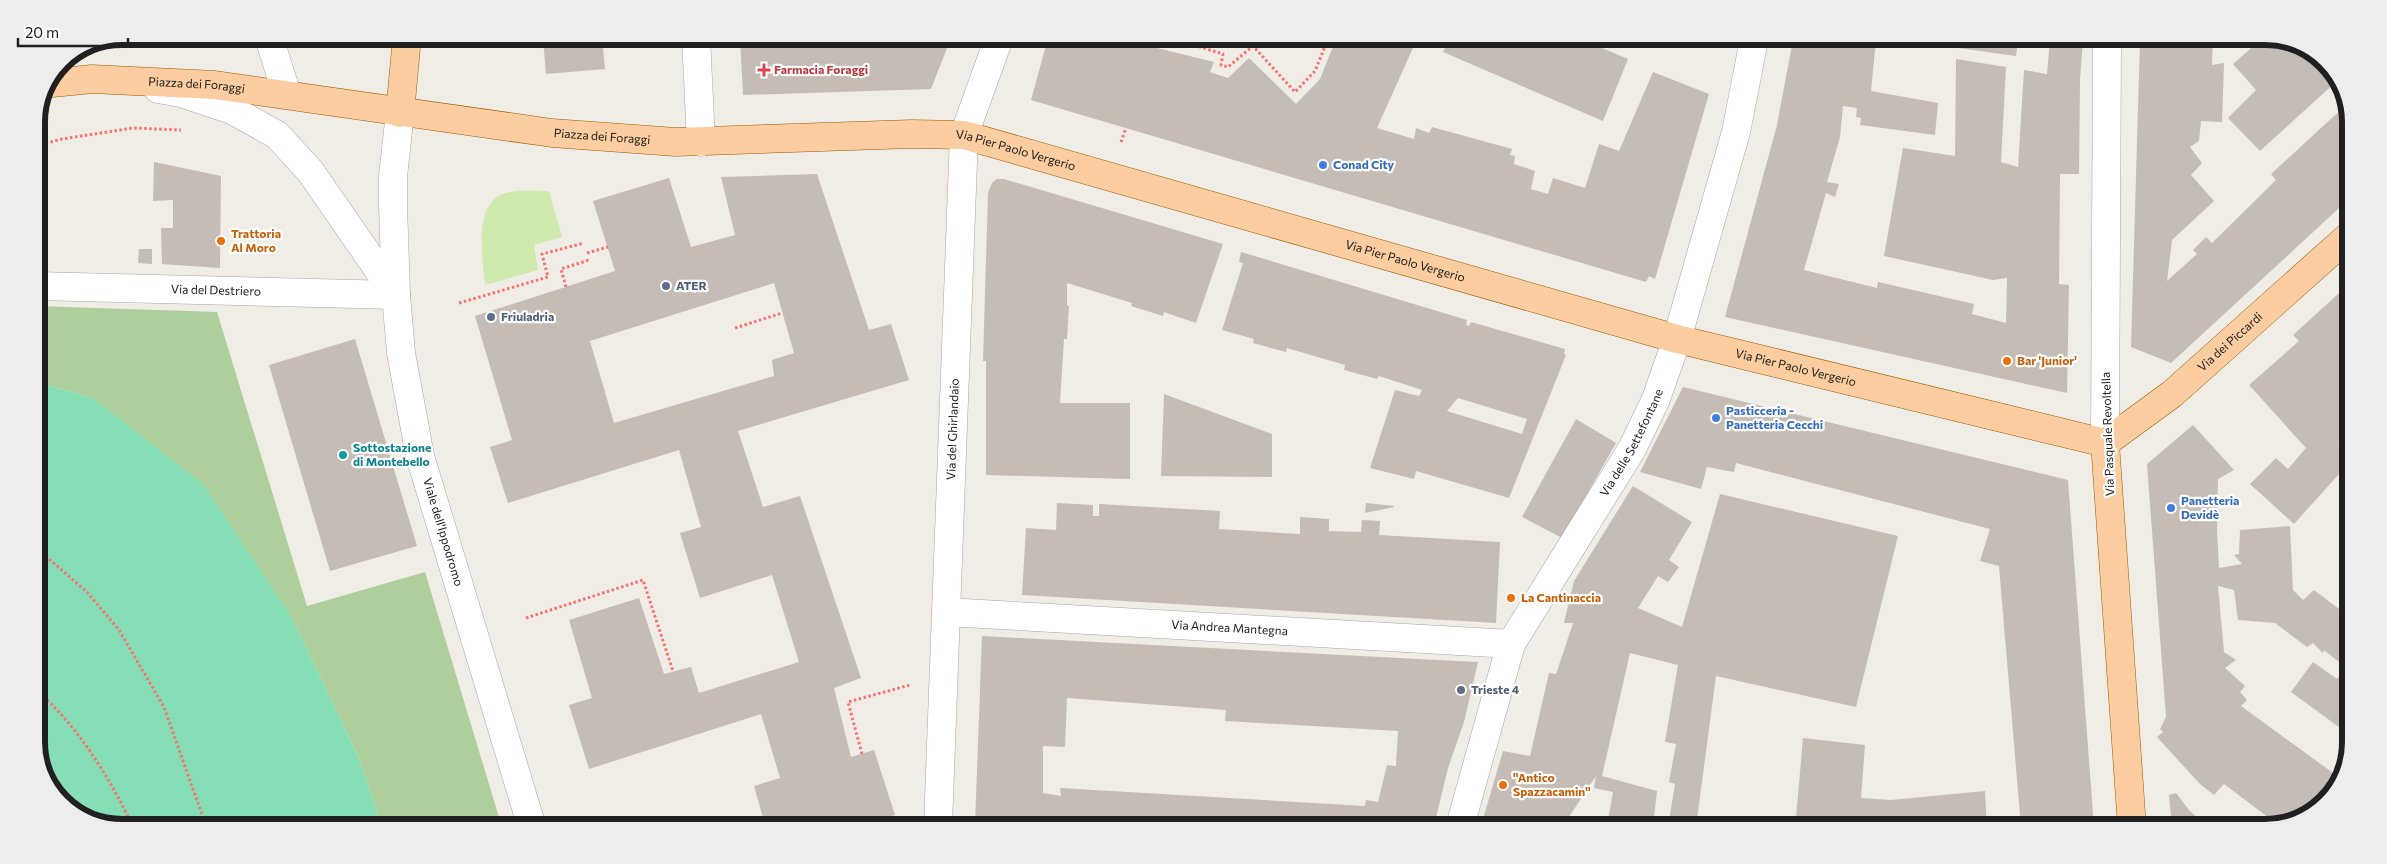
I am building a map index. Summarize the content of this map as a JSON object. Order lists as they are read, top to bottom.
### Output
{
  "streets": {
    "main road": [
      "Piazza dei Foraggi",
      "Via Pier Paolo Vergerio",
      "Via dei Piccardi",
      "Via Pasquale Revoltella"
    ],
    "street": [
      "Via del Destriero",
      "Via del Ghirlandaio",
      "Via delle Settefontane",
      "Viale dell'Ippodromo",
      "Via Andrea Mantegna"
    ]
  },
  "crossings": [
    ["Piazza dei Foraggi", "Via Pier Paolo Vergerio"],
    ["Piazza dei Foraggi", "Viale dell'Ippodromo"],
    ["Via Pier Paolo Vergerio", "Via dei Piccardi"],
    ["Via Pier Paolo Vergerio", "Via del Ghirlandaio"],
    ["Via Pier Paolo Vergerio", "Via Pasquale Revoltella"],
    ["Via Pier Paolo Vergerio", "Via delle Settefontane"],
    ["Via del Destriero", "Viale dell'Ippodromo"],
    ["Via dei Piccardi", "Via Pasquale Revoltella"],
    ["Via del Ghirlandaio", "Via Andrea Mantegna"],
    ["Via delle Settefontane", "Via Andrea Mantegna"]
  ],
  "places": {
    "health": ["Farmacia Foraggi"],
    "other": [
      "Conad City",
      "Trattoria Al Moro",
      "ATER",
      "Friuladria",
      "Bar 'Junior'",
      "Pasticceria - Panetteria Cecchi",
      "Sottostazione di Montebello",
      "Panetteria Devidè",
      "La Cantinaccia",
      "Trieste 4",
      "''Antico Spazzacamin''"
    ]
  },
  "scale_bar": "20 m"
}
